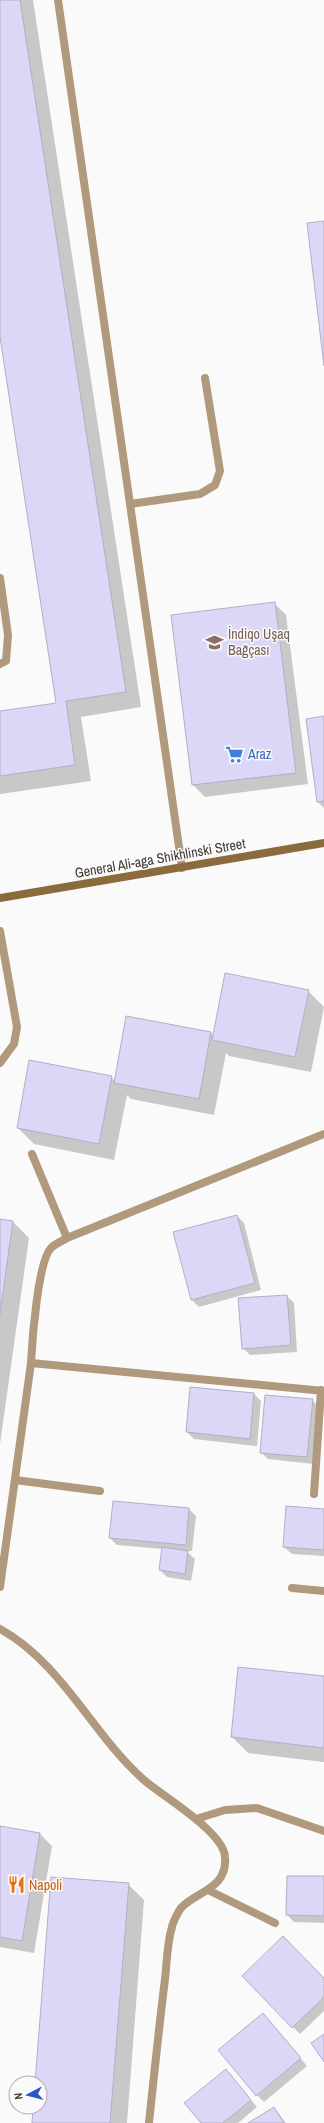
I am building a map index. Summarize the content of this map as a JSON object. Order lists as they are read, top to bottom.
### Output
{
  "streets": {
    "main road": ["General Ali-aga Shikhlinski Street"]
  },
  "places": {
    "school or university": ["İndiqo Uşaq Bağçası"],
    "supermarket": ["Araz"],
    "restaurant": ["Napoli"]
  },
  "north": "left"
}
